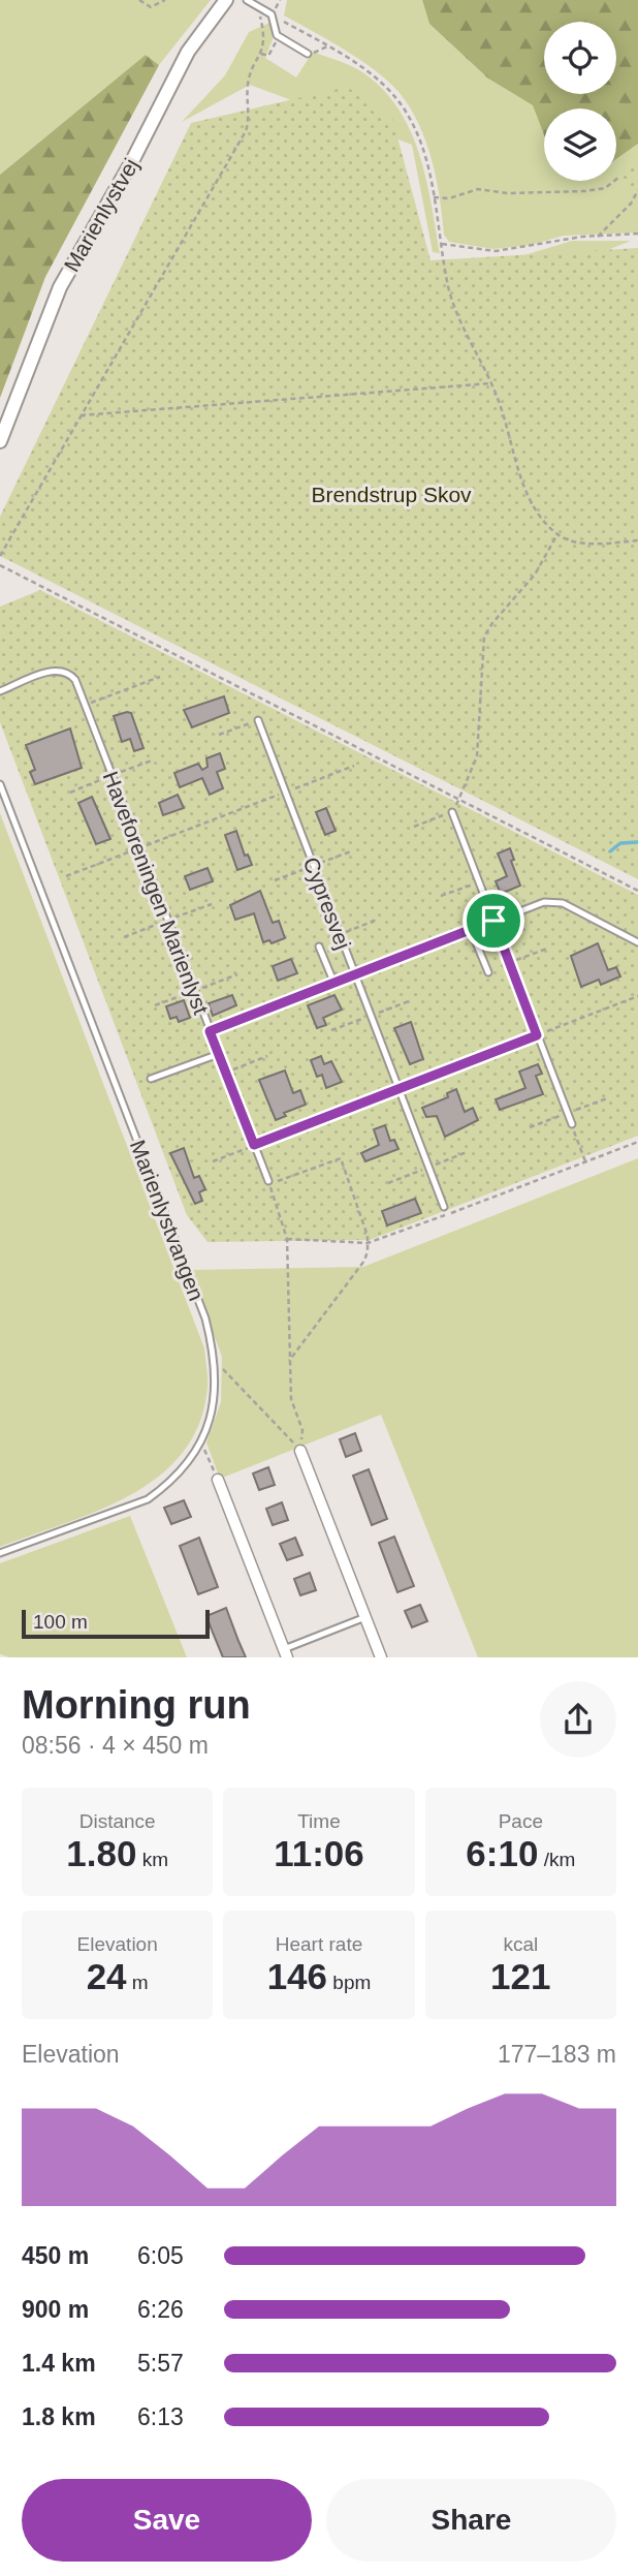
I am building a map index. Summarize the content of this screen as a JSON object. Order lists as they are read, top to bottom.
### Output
{
  "streets": {
    "street": ["Marienlystvej"],
    "lane": ["Haveforeningen Marienlyst", "Cypresvej", "Marienlystvangen"]
  },
  "parks": ["Brendstrup Skov"],
  "scale_bar": "100 m",
  "page": {
    "scale": "100 m",
    "heading": ["Morning run", "08:56 · 4 × 450 m"],
    "stats": [
      ["Distance", "1.80 km"],
      ["Time", "11:06"],
      ["Pace", "6:10 /km"],
      ["Elevation", "24 m"],
      ["Heart rate", "146 bpm"],
      ["kcal", "121"]
    ],
    "chart": ["Elevation", "177–183 m"],
    "list": [
      {
        "name": "450 m",
        "note": "6:05"
      },
      {
        "name": "900 m",
        "note": "6:26"
      },
      {
        "name": "1.4 km",
        "note": "5:57"
      },
      {
        "name": "1.8 km",
        "note": "6:13"
      }
    ],
    "buttons": ["Save", "Share"]
  }
}
